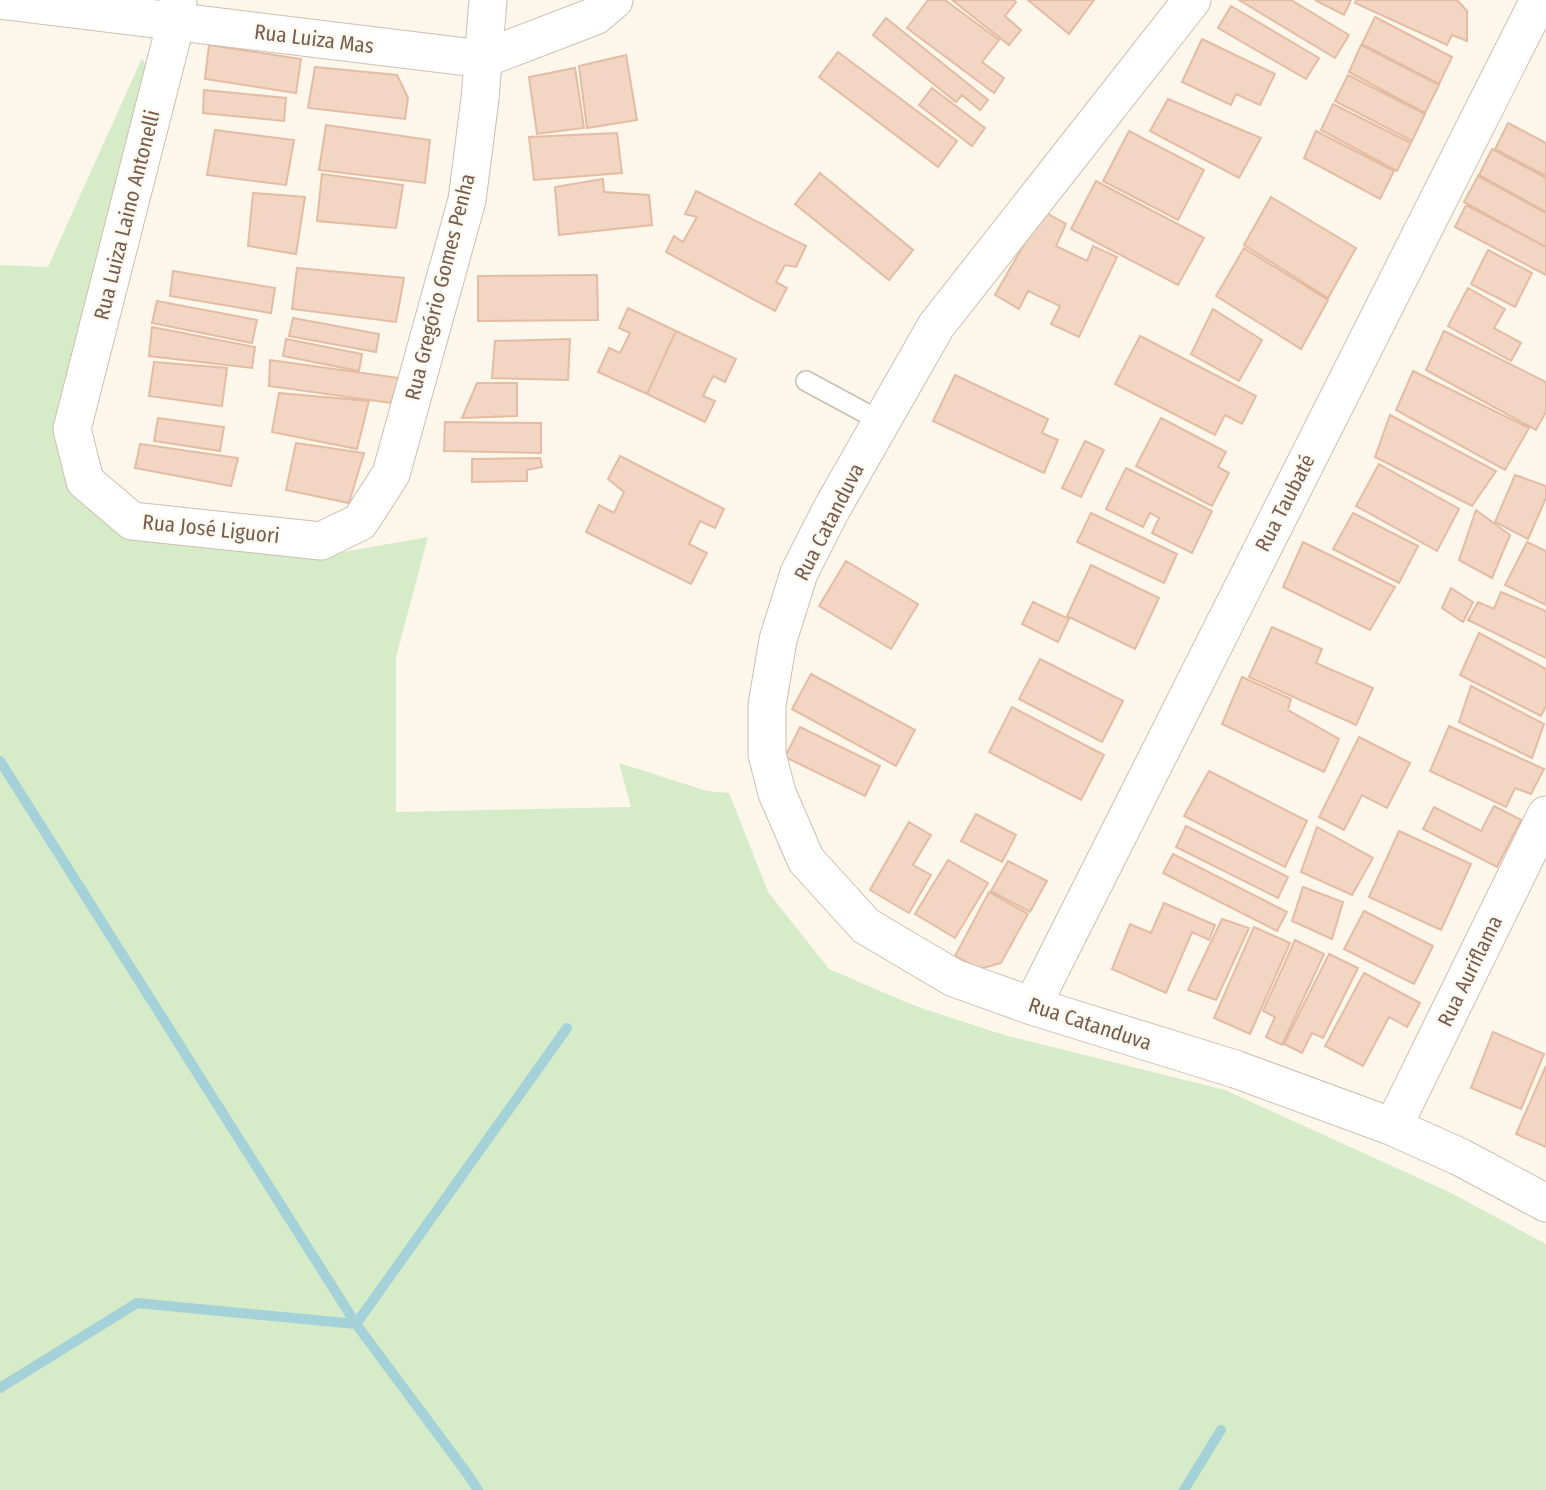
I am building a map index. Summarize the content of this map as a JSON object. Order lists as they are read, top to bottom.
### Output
{
  "streets": {
    "street": [
      "Rua Luiza Mas",
      "Rua Luiza Laino Antonelli",
      "Rua Gregório Gomes Penha",
      "Rua Taubaté",
      "Rua Catanduva",
      "Rua José Liguori",
      "Rua Auriflama"
    ]
  },
  "crossings": [
    ["Rua Luiza Mas", "Rua Luiza Laino Antonelli"],
    ["Rua Luiza Mas", "Rua Gregório Gomes Penha"],
    ["Rua Luiza Laino Antonelli", "Rua José Liguori"],
    ["Rua Gregório Gomes Penha", "Rua José Liguori"],
    ["Rua Taubaté", "Rua Catanduva"],
    ["Rua Catanduva", "Rua Auriflama"]
  ]
}
